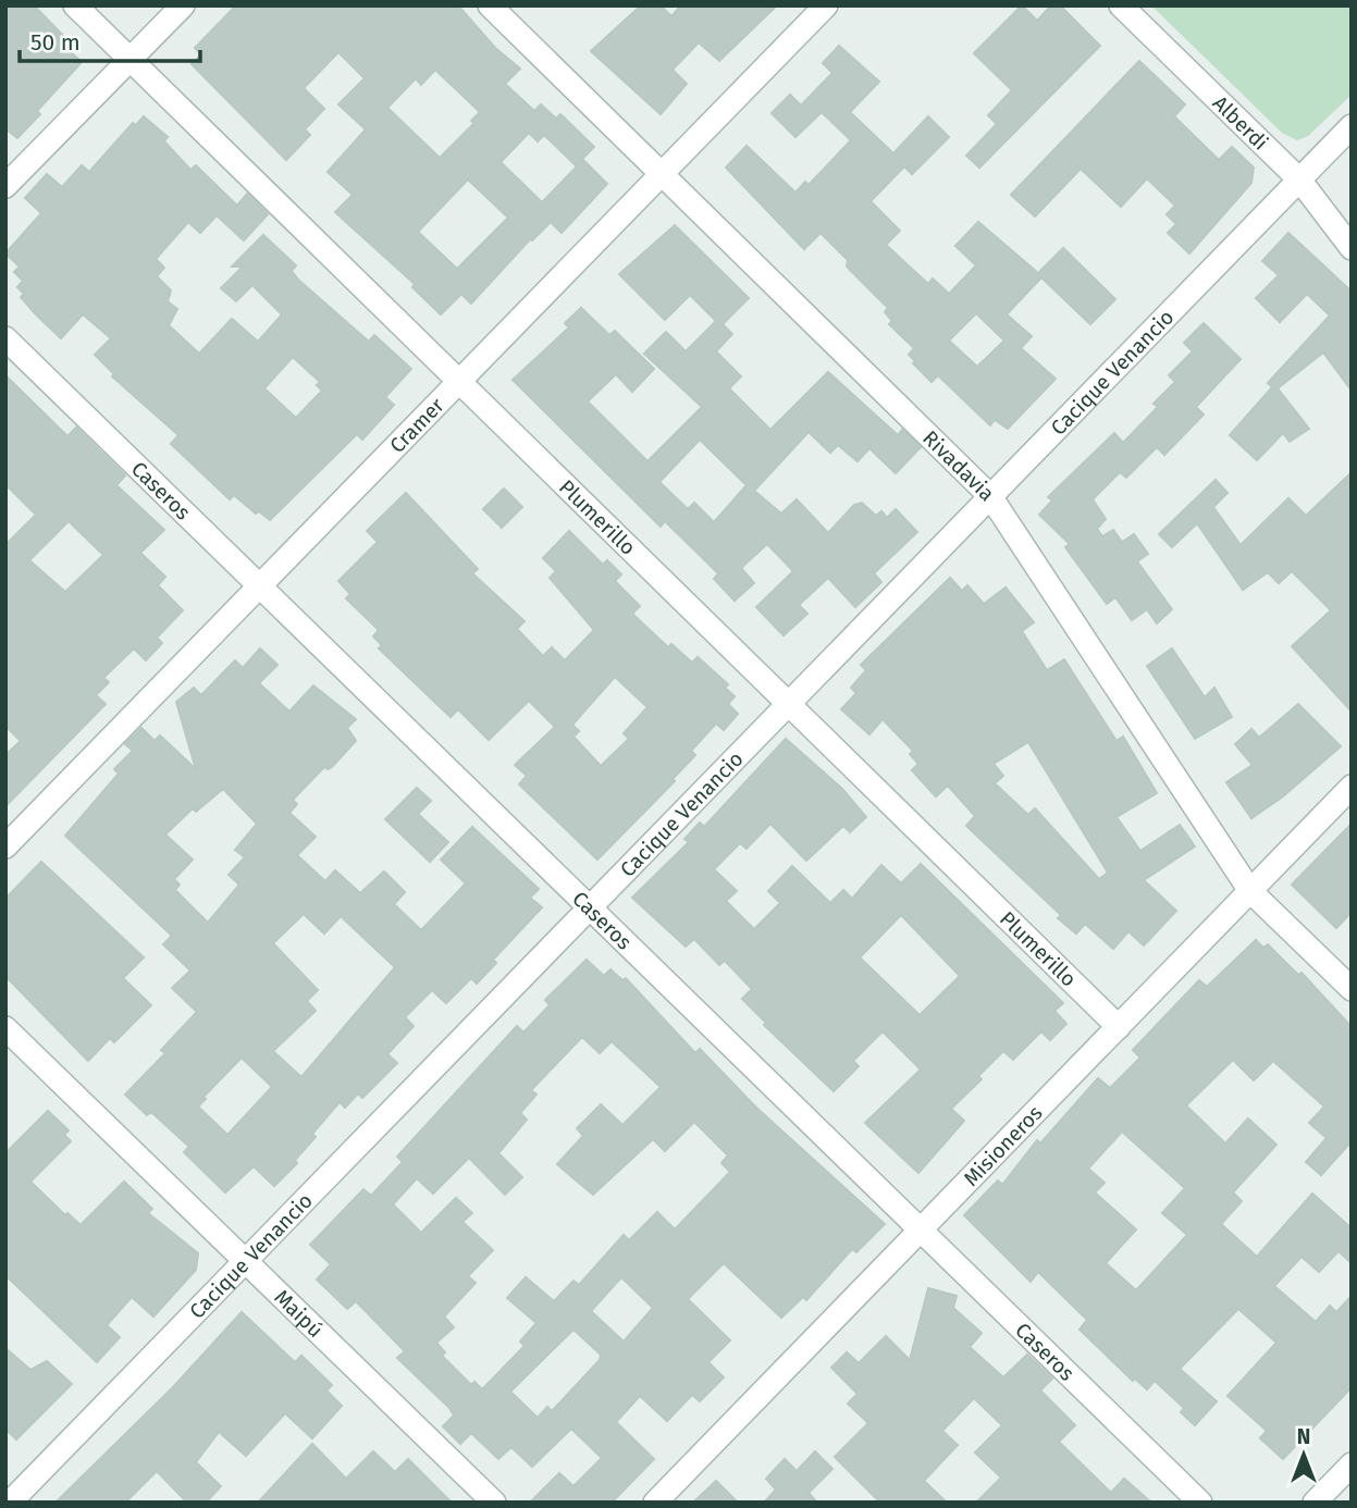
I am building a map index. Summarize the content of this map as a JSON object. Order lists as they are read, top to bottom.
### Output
{
  "streets": {
    "street": [
      "Alberdi",
      "Cacique Venancio",
      "Cramer",
      "Rivadavia",
      "Caseros",
      "Plumerillo",
      "Misioneros",
      "Maipú"
    ]
  },
  "crossings": [
    ["Alberdi", "Cacique Venancio"],
    ["Cacique Venancio", "Rivadavia"],
    ["Cacique Venancio", "Caseros"],
    ["Cacique Venancio", "Plumerillo"],
    ["Cacique Venancio", "Maipú"],
    ["Cramer", "Rivadavia"],
    ["Cramer", "Caseros"],
    ["Cramer", "Plumerillo"],
    ["Rivadavia", "Misioneros"],
    ["Caseros", "Misioneros"],
    ["Plumerillo", "Misioneros"]
  ],
  "scale_bar": "50 m",
  "north": "top"
}
